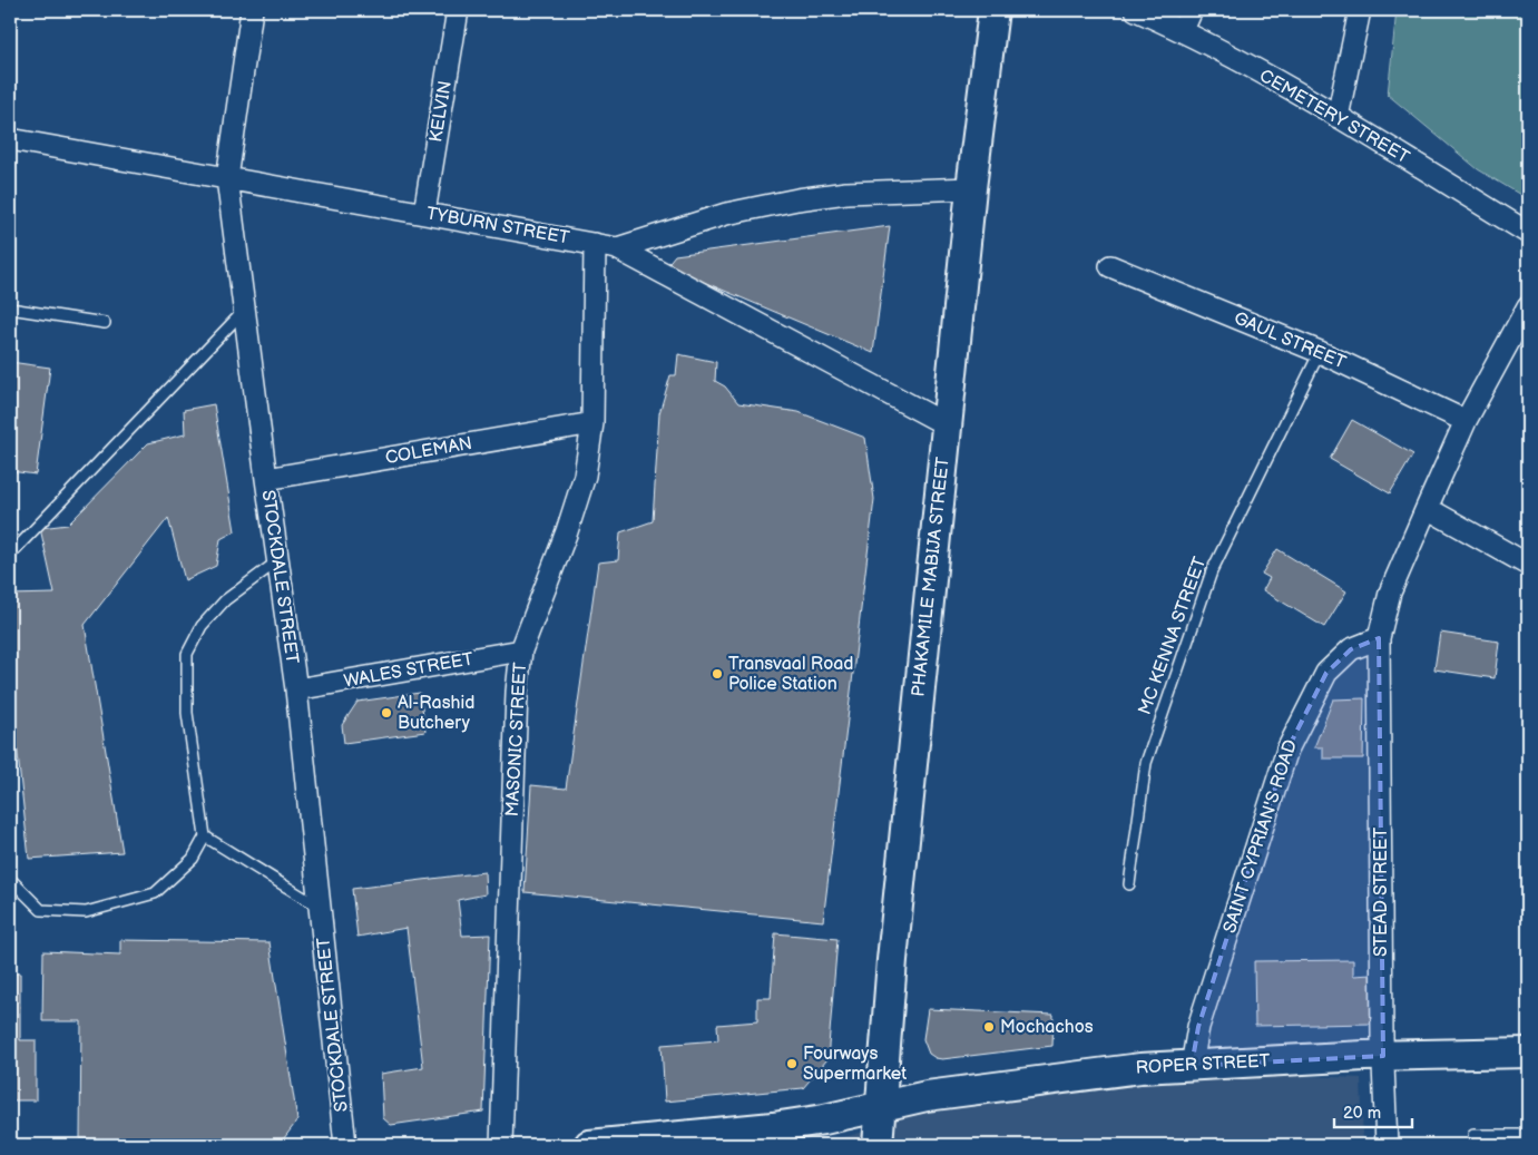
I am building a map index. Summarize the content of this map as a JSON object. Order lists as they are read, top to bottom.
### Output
{
  "streets": {
    "street": [
      "KELVIN",
      "CEMETERY STREET",
      "TYBURN STREET",
      "GAUL STREET",
      "COLEMAN",
      "STOCKDALE STREET",
      "PHAKAMILE MABIJA STREET",
      "WALES STREET",
      "MASONIC STREET",
      "SAINT CYPRIAN'S ROAD",
      "STEAD STREET",
      "ROPER STREET"
    ],
    "lane": ["MC KENNA STREET"]
  },
  "crossings": [
    ["KELVIN", "TYBURN STREET"],
    ["TYBURN STREET", "STOCKDALE STREET"],
    ["TYBURN STREET", "PHAKAMILE MABIJA STREET"],
    ["TYBURN STREET", "MASONIC STREET"],
    ["GAUL STREET", "MC KENNA STREET"],
    ["COLEMAN", "STOCKDALE STREET"],
    ["COLEMAN", "MASONIC STREET"],
    ["STOCKDALE STREET", "WALES STREET"],
    ["PHAKAMILE MABIJA STREET", "ROPER STREET"],
    ["WALES STREET", "MASONIC STREET"],
    ["SAINT CYPRIAN'S ROAD", "STEAD STREET"],
    ["SAINT CYPRIAN'S ROAD", "ROPER STREET"],
    ["STEAD STREET", "ROPER STREET"]
  ],
  "places": [
    "Transvaal Road Police Station",
    "Al-Rashid Butchery",
    "Mochachos",
    "Fourways Supermarket"
  ],
  "scale_bar": "20 m"
}
